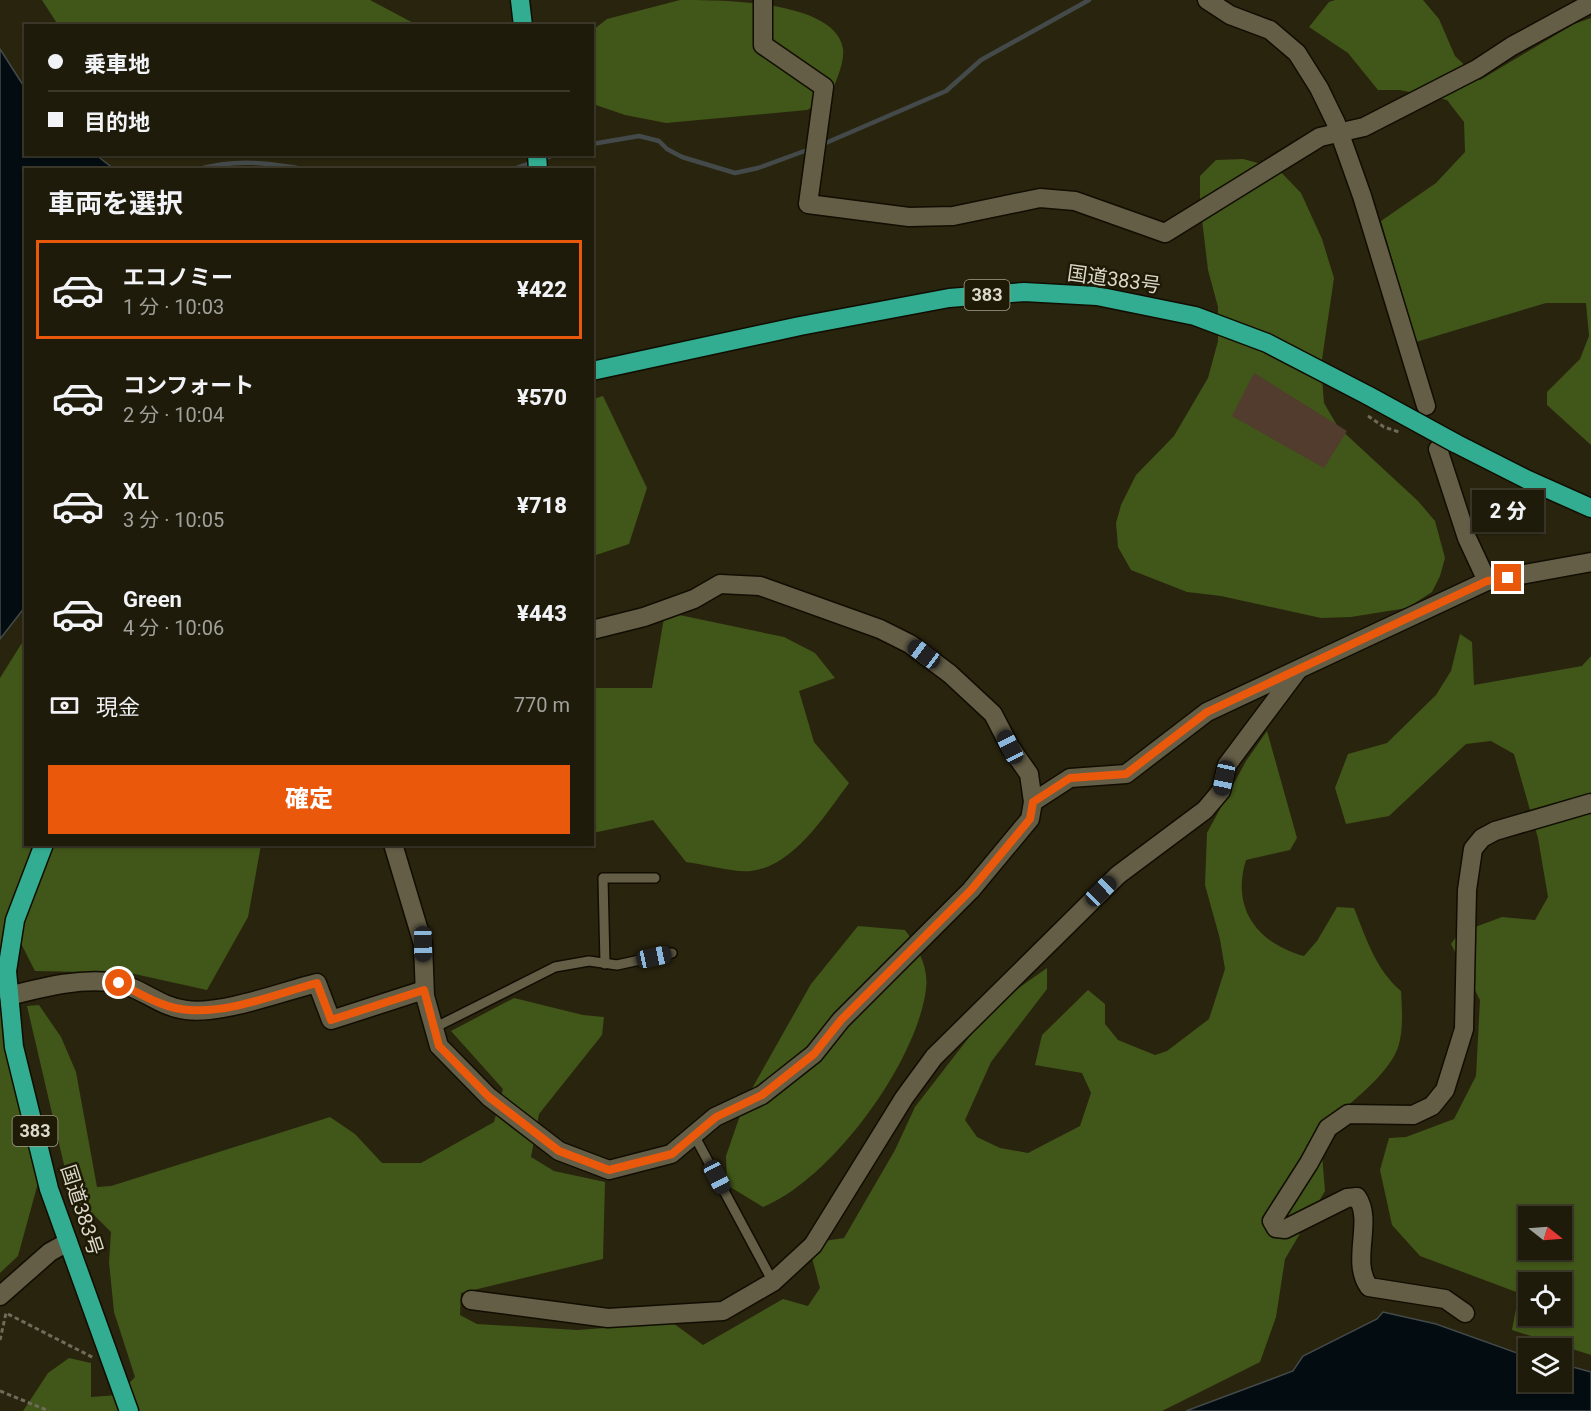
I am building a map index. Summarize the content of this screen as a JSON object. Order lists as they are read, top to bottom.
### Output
{
  "streets": {
    "highway": ["国道383号", "383"]
  },
  "north": "right",
  "page": {
    "banner": ["乗車地", "目的地"],
    "heading": "車両を選択",
    "list": [
      {
        "name": "エコノミー",
        "note": "1 分 · 10:03",
        "value": "¥422"
      },
      {
        "name": "コンフォート",
        "note": "2 分 · 10:04",
        "value": "¥570"
      },
      {
        "name": "XL",
        "note": "3 分 · 10:05",
        "value": "¥718"
      },
      {
        "name": "Green",
        "note": "4 分 · 10:06",
        "value": "¥443"
      }
    ],
    "bubble": "2 分",
    "pay": ["現金", "770 m"],
    "buttons": "確定"
  }
}
